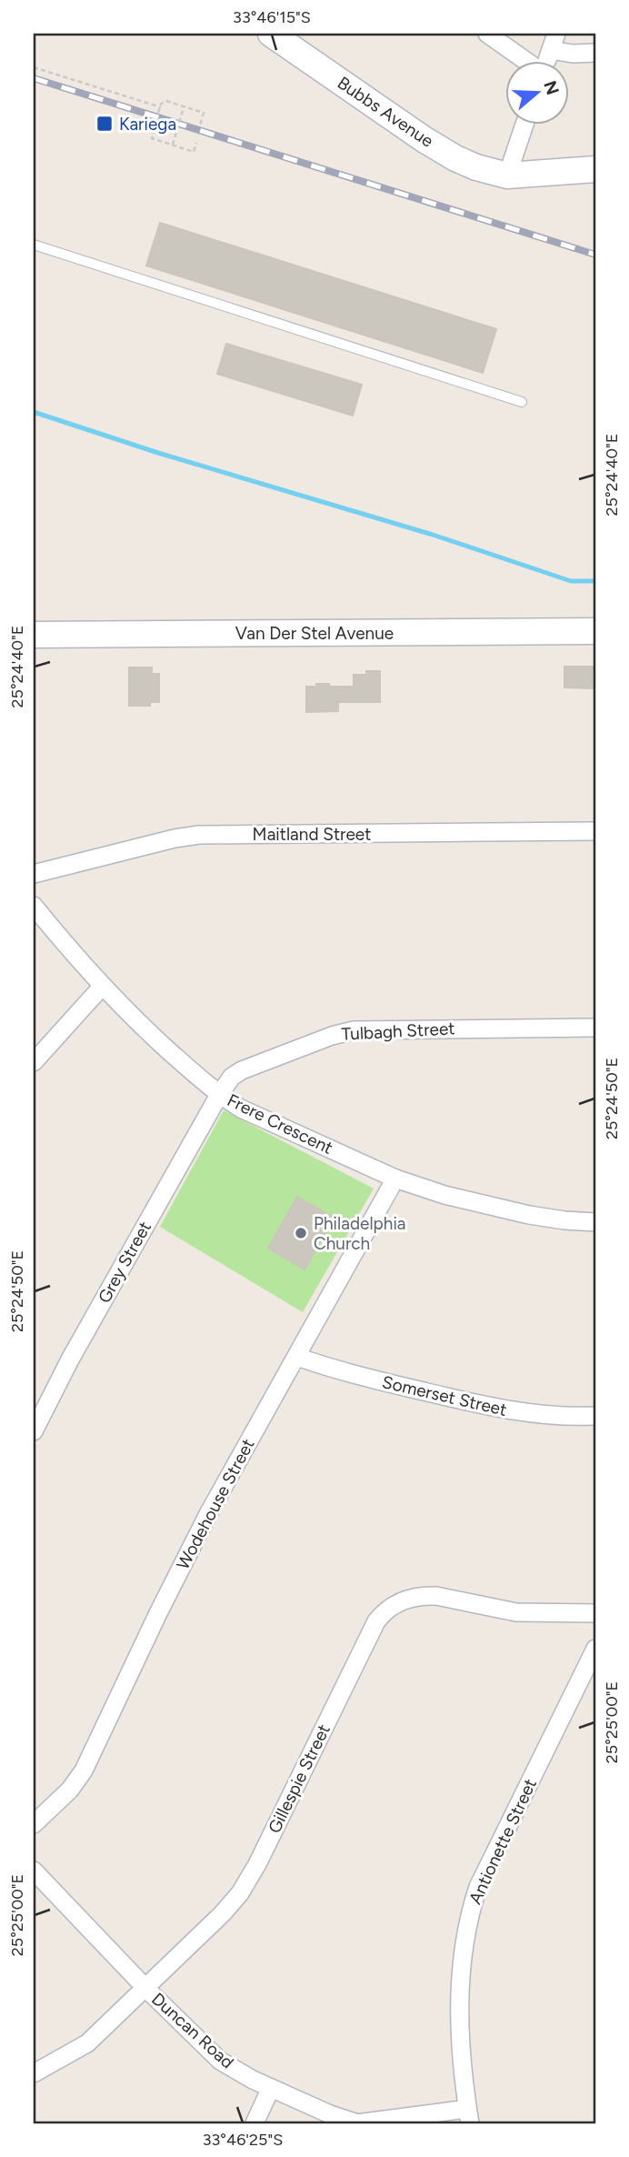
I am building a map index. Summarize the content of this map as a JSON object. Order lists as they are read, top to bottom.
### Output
{
  "streets": {
    "street": [
      "Bubbs Avenue",
      "Van Der Stel Avenue",
      "Maitland Street",
      "Tulbagh Street",
      "Frere Crescent",
      "Grey Street",
      "Somerset Street",
      "Wodehouse Street",
      "Gillespie Street",
      "Antionette Street",
      "Duncan Road"
    ]
  },
  "crossings": [
    ["Tulbagh Street", "Frere Crescent"],
    ["Tulbagh Street", "Grey Street"],
    ["Frere Crescent", "Grey Street"],
    ["Frere Crescent", "Wodehouse Street"],
    ["Somerset Street", "Wodehouse Street"],
    ["Gillespie Street", "Duncan Road"],
    ["Antionette Street", "Duncan Road"]
  ],
  "places": {
    "transit": ["Kariega"],
    "other": ["Philadelphia Church"]
  },
  "north": "right",
  "coordinates": [
    "33°46'15\"S",
    "25°24'40\"E",
    "25°24'50\"E",
    "25°25'00\"E",
    "33°46'25\"S"
  ]
}
